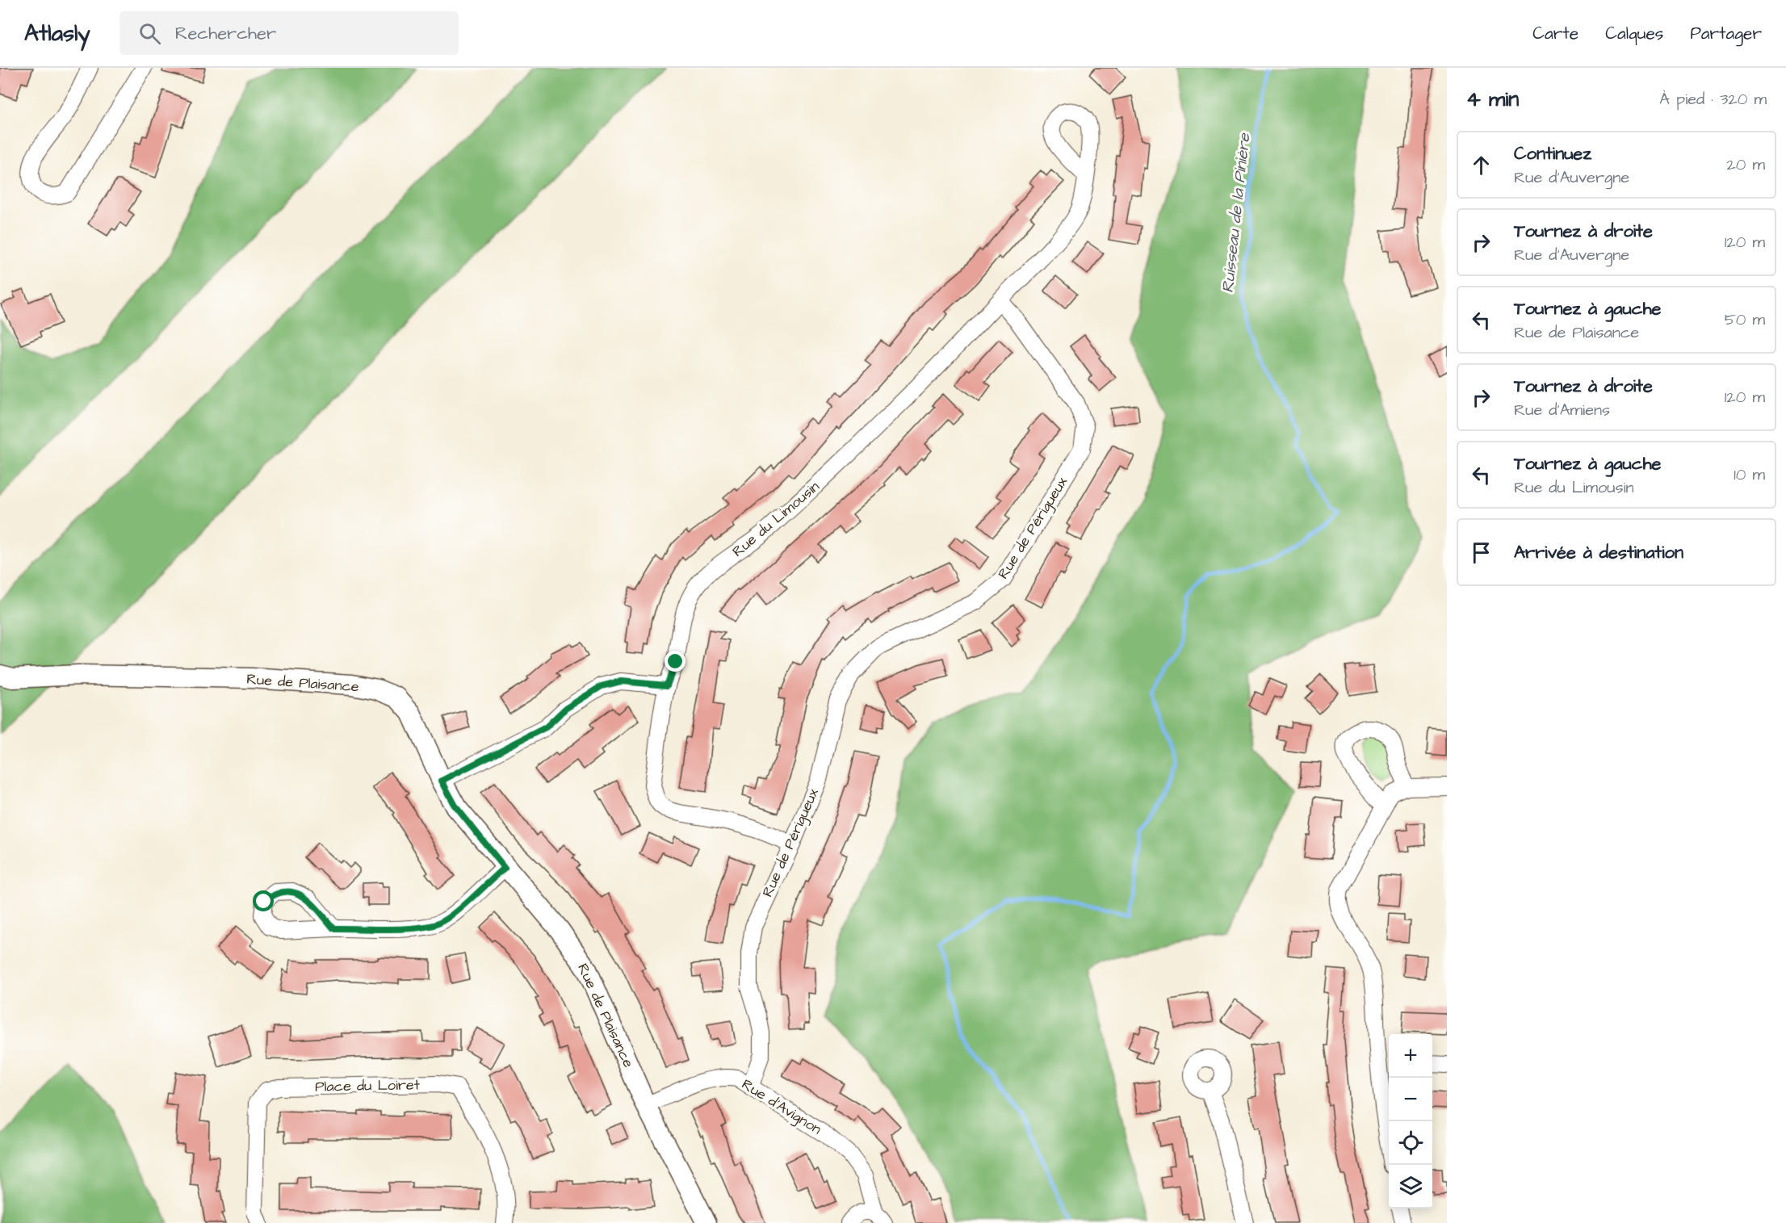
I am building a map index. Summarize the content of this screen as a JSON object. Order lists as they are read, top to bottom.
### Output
{
  "streets": {
    "street": [
      "Rue du Limousin",
      "Rue de Périgueux",
      "Rue de Plaisance",
      "Place du Loiret",
      "Rue d'Avignon"
    ]
  },
  "crossings": [
    ["Rue du Limousin", "Rue de Périgueux"],
    ["Rue de Périgueux", "Rue d'Avignon"],
    ["Rue de Plaisance", "Rue d'Avignon"]
  ],
  "water": ["Ruisseau de la Pinière"],
  "page": {
    "header": "Atlasly",
    "search": "Rechercher",
    "nav": ["Carte", "Calques", "Partager"],
    "heading": ["4 min", "À pied · 320 m"],
    "list": [
      ["Continuez", "Rue d'Auvergne", "20 m"],
      ["Tournez à droite", "Rue d'Auvergne", "120 m"],
      ["Tournez à gauche", "Rue de Plaisance", "50 m"],
      ["Tournez à droite", "Rue d'Amiens", "120 m"],
      ["Tournez à gauche", "Rue du Limousin", "10 m"],
      "Arrivée à destination"
    ],
    "map_buttons": ["+", "−"]
  }
}
